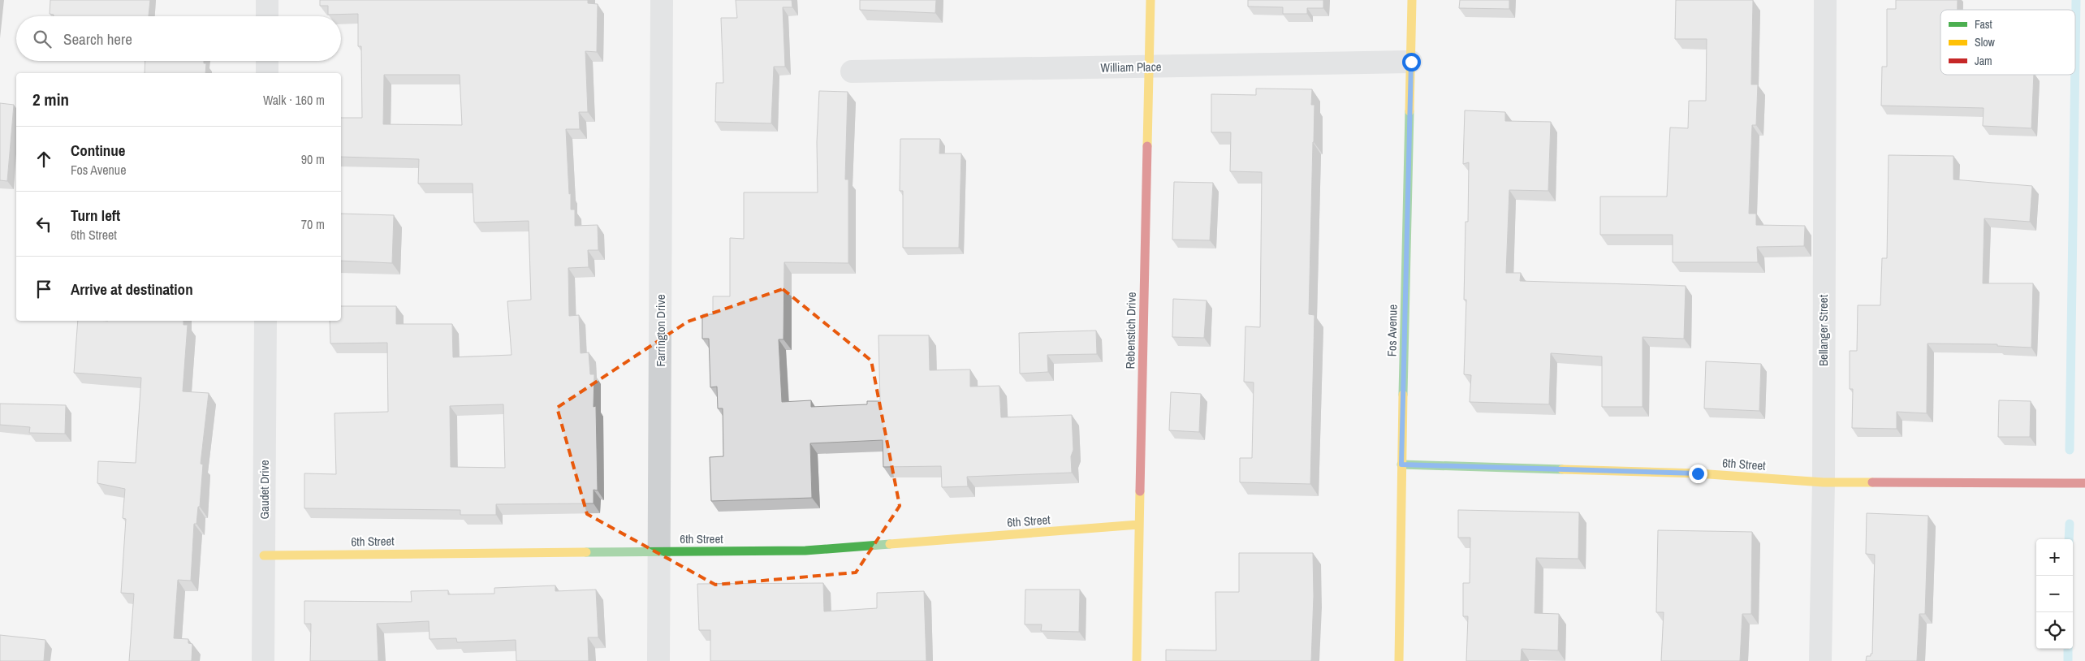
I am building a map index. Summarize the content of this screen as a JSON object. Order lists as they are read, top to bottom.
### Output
{
  "streets": {
    "street": [
      "William Place",
      "Farrington Drive",
      "Rebenstich Drive",
      "Fos Avenue",
      "Bellanger Street",
      "6th Street",
      "Gaudet Drive"
    ]
  },
  "crossings": [
    ["William Place", "Rebenstich Drive"],
    ["William Place", "Fos Avenue"],
    ["Farrington Drive", "6th Street"],
    ["Rebenstich Drive", "6th Street"],
    ["Fos Avenue", "6th Street"],
    ["Bellanger Street", "6th Street"],
    ["6th Street", "Gaudet Drive"]
  ],
  "legend": ["Fast", "Slow", "Jam"],
  "page": {
    "search": "Search here",
    "heading": ["2 min", "Walk · 160 m"],
    "list": [
      ["Continue", "Fos Avenue", "90 m"],
      ["Turn left", "6th Street", "70 m"],
      "Arrive at destination"
    ],
    "map_buttons": ["+", "−"]
  }
}
